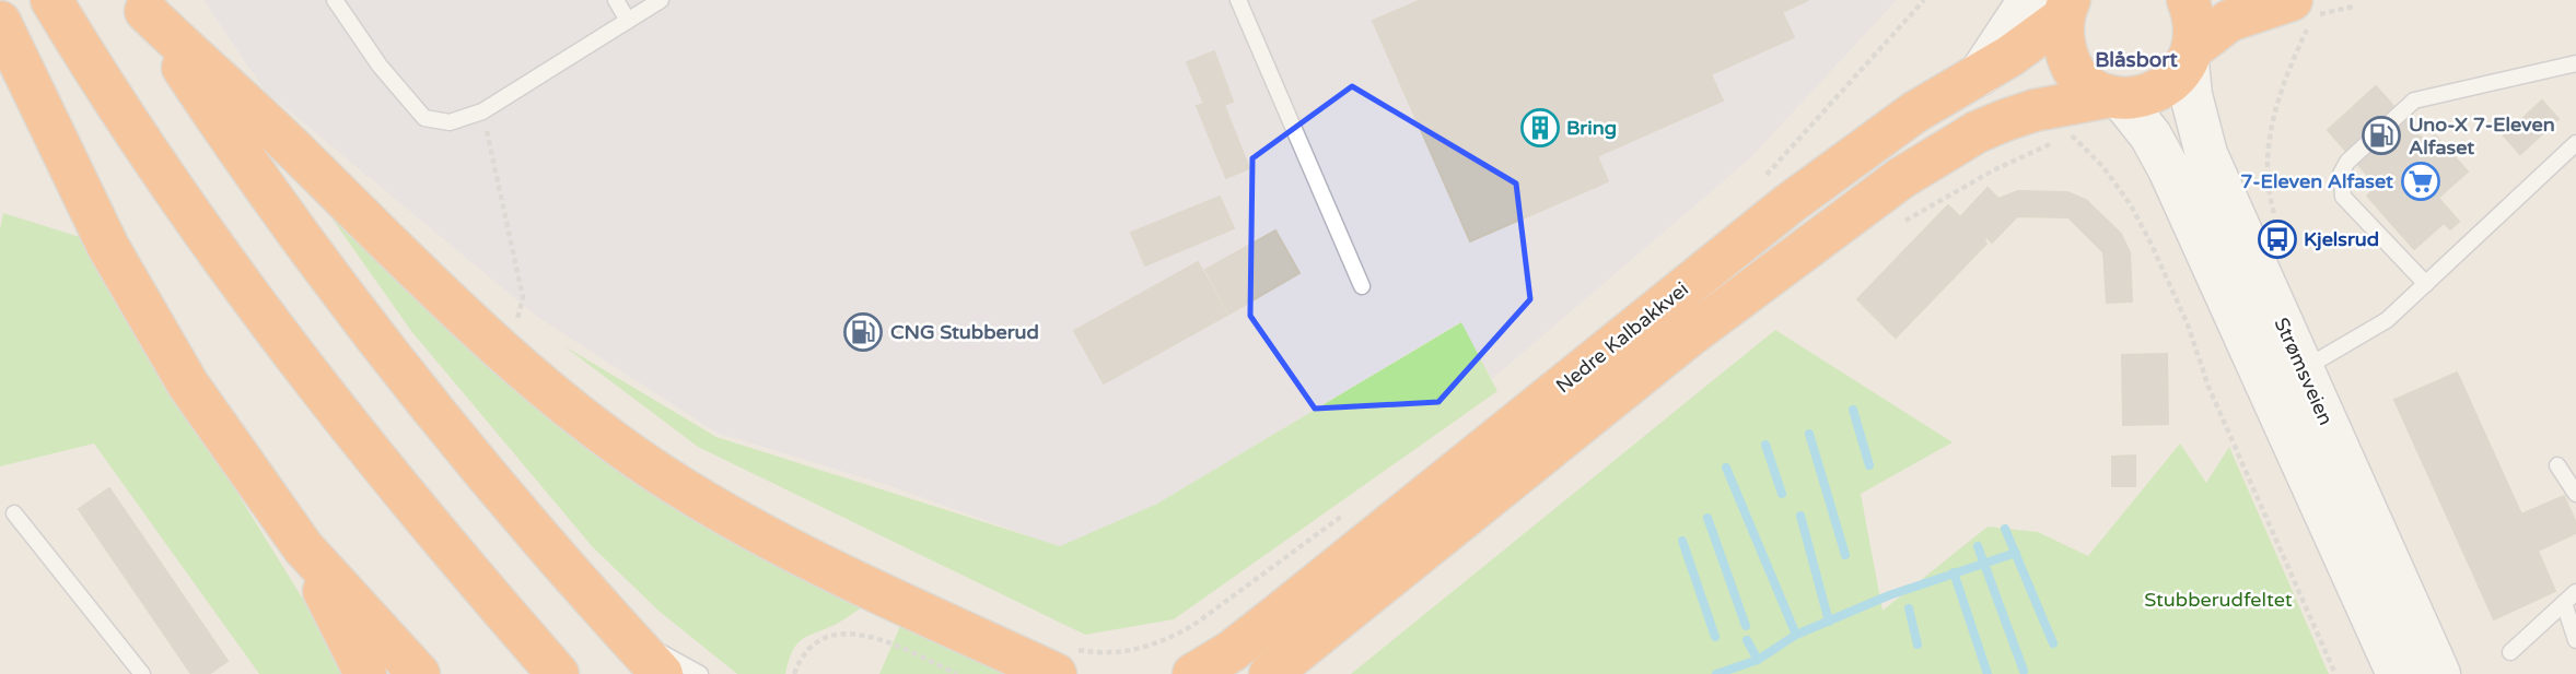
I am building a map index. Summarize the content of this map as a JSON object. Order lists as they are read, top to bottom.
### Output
{
  "streets": {
    "highway": ["Nedre Kalbakkvei"],
    "main road": ["Strømsveien"]
  },
  "crossings": [
    ["Nedre Kalbakkvei", "Strømsveien"]
  ],
  "districts": ["Blåsbort"],
  "parks": ["Stubberudfeltet"],
  "places": {
    "building": ["Bring"],
    "fuel station": ["Uno-X 7-Eleven Alfaset", "CNG Stubberud"],
    "supermarket": ["7-Eleven Alfaset"],
    "bus stop": ["Kjelsrud"]
  }
}
